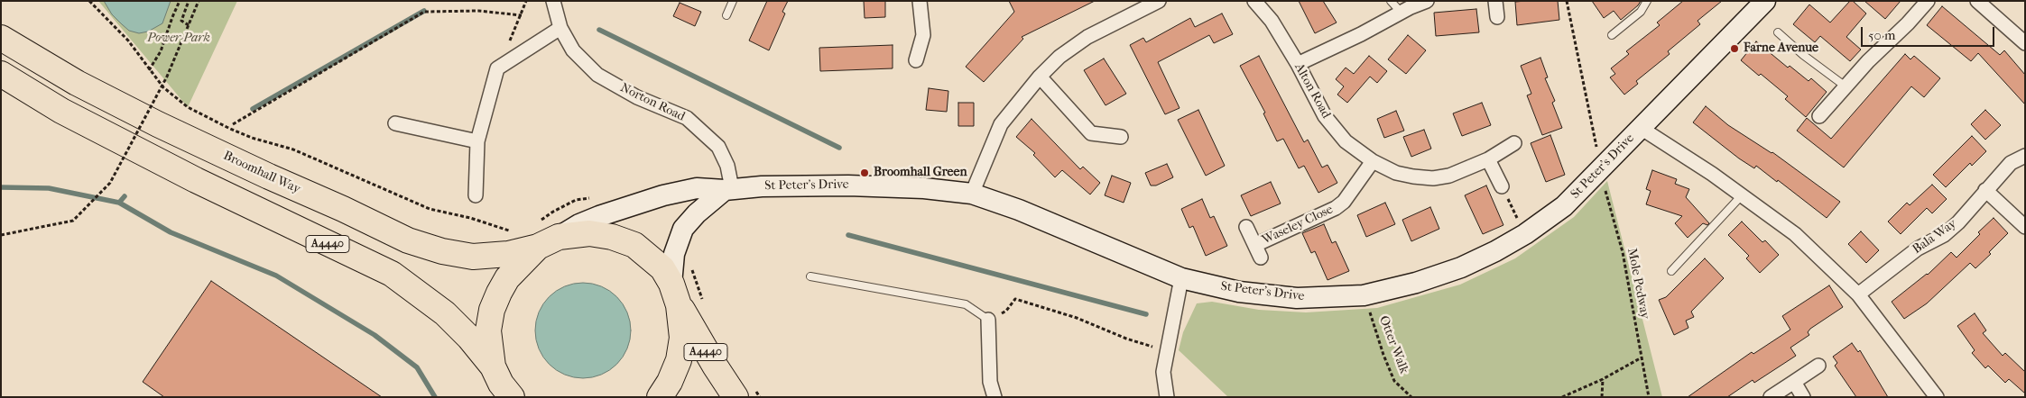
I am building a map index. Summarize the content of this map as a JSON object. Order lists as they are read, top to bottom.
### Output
{
  "streets": {
    "highway": ["Broomhall Way", "A4440"],
    "street": [
      "Alton Road",
      "Norton Road",
      "St Peter's Drive",
      "Waseley Close",
      "Bala Way"
    ],
    "path": ["Mole Pedway", "Otter Walk"]
  },
  "crossings": [
    ["Alton Road", "Waseley Close"],
    ["Norton Road", "St Peter's Drive"],
    ["St Peter's Drive", "Broomhall Way"],
    ["St Peter's Drive", "Otter Walk"],
    ["Broomhall Way", "A4440"]
  ],
  "parks": ["Power Park"],
  "places": ["Farne Avenue", "Broomhall Green"],
  "scale_bar": "50 m"
}
